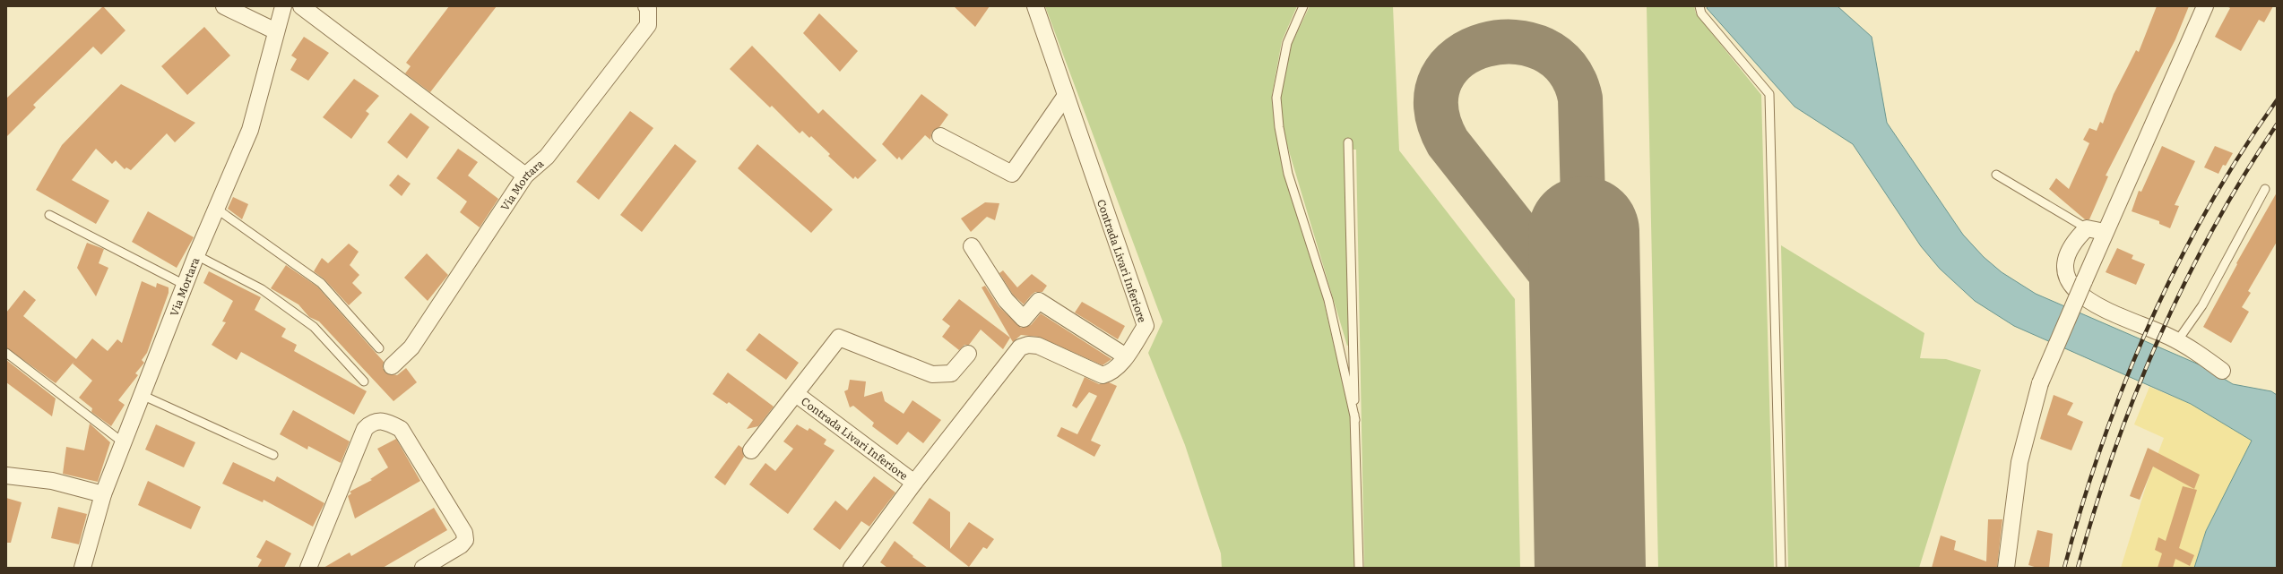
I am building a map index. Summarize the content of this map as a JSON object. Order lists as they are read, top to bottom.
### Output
{
  "streets": {
    "street": ["Via Mortara", "Contrada Livari Inferiore"]
  }
}
